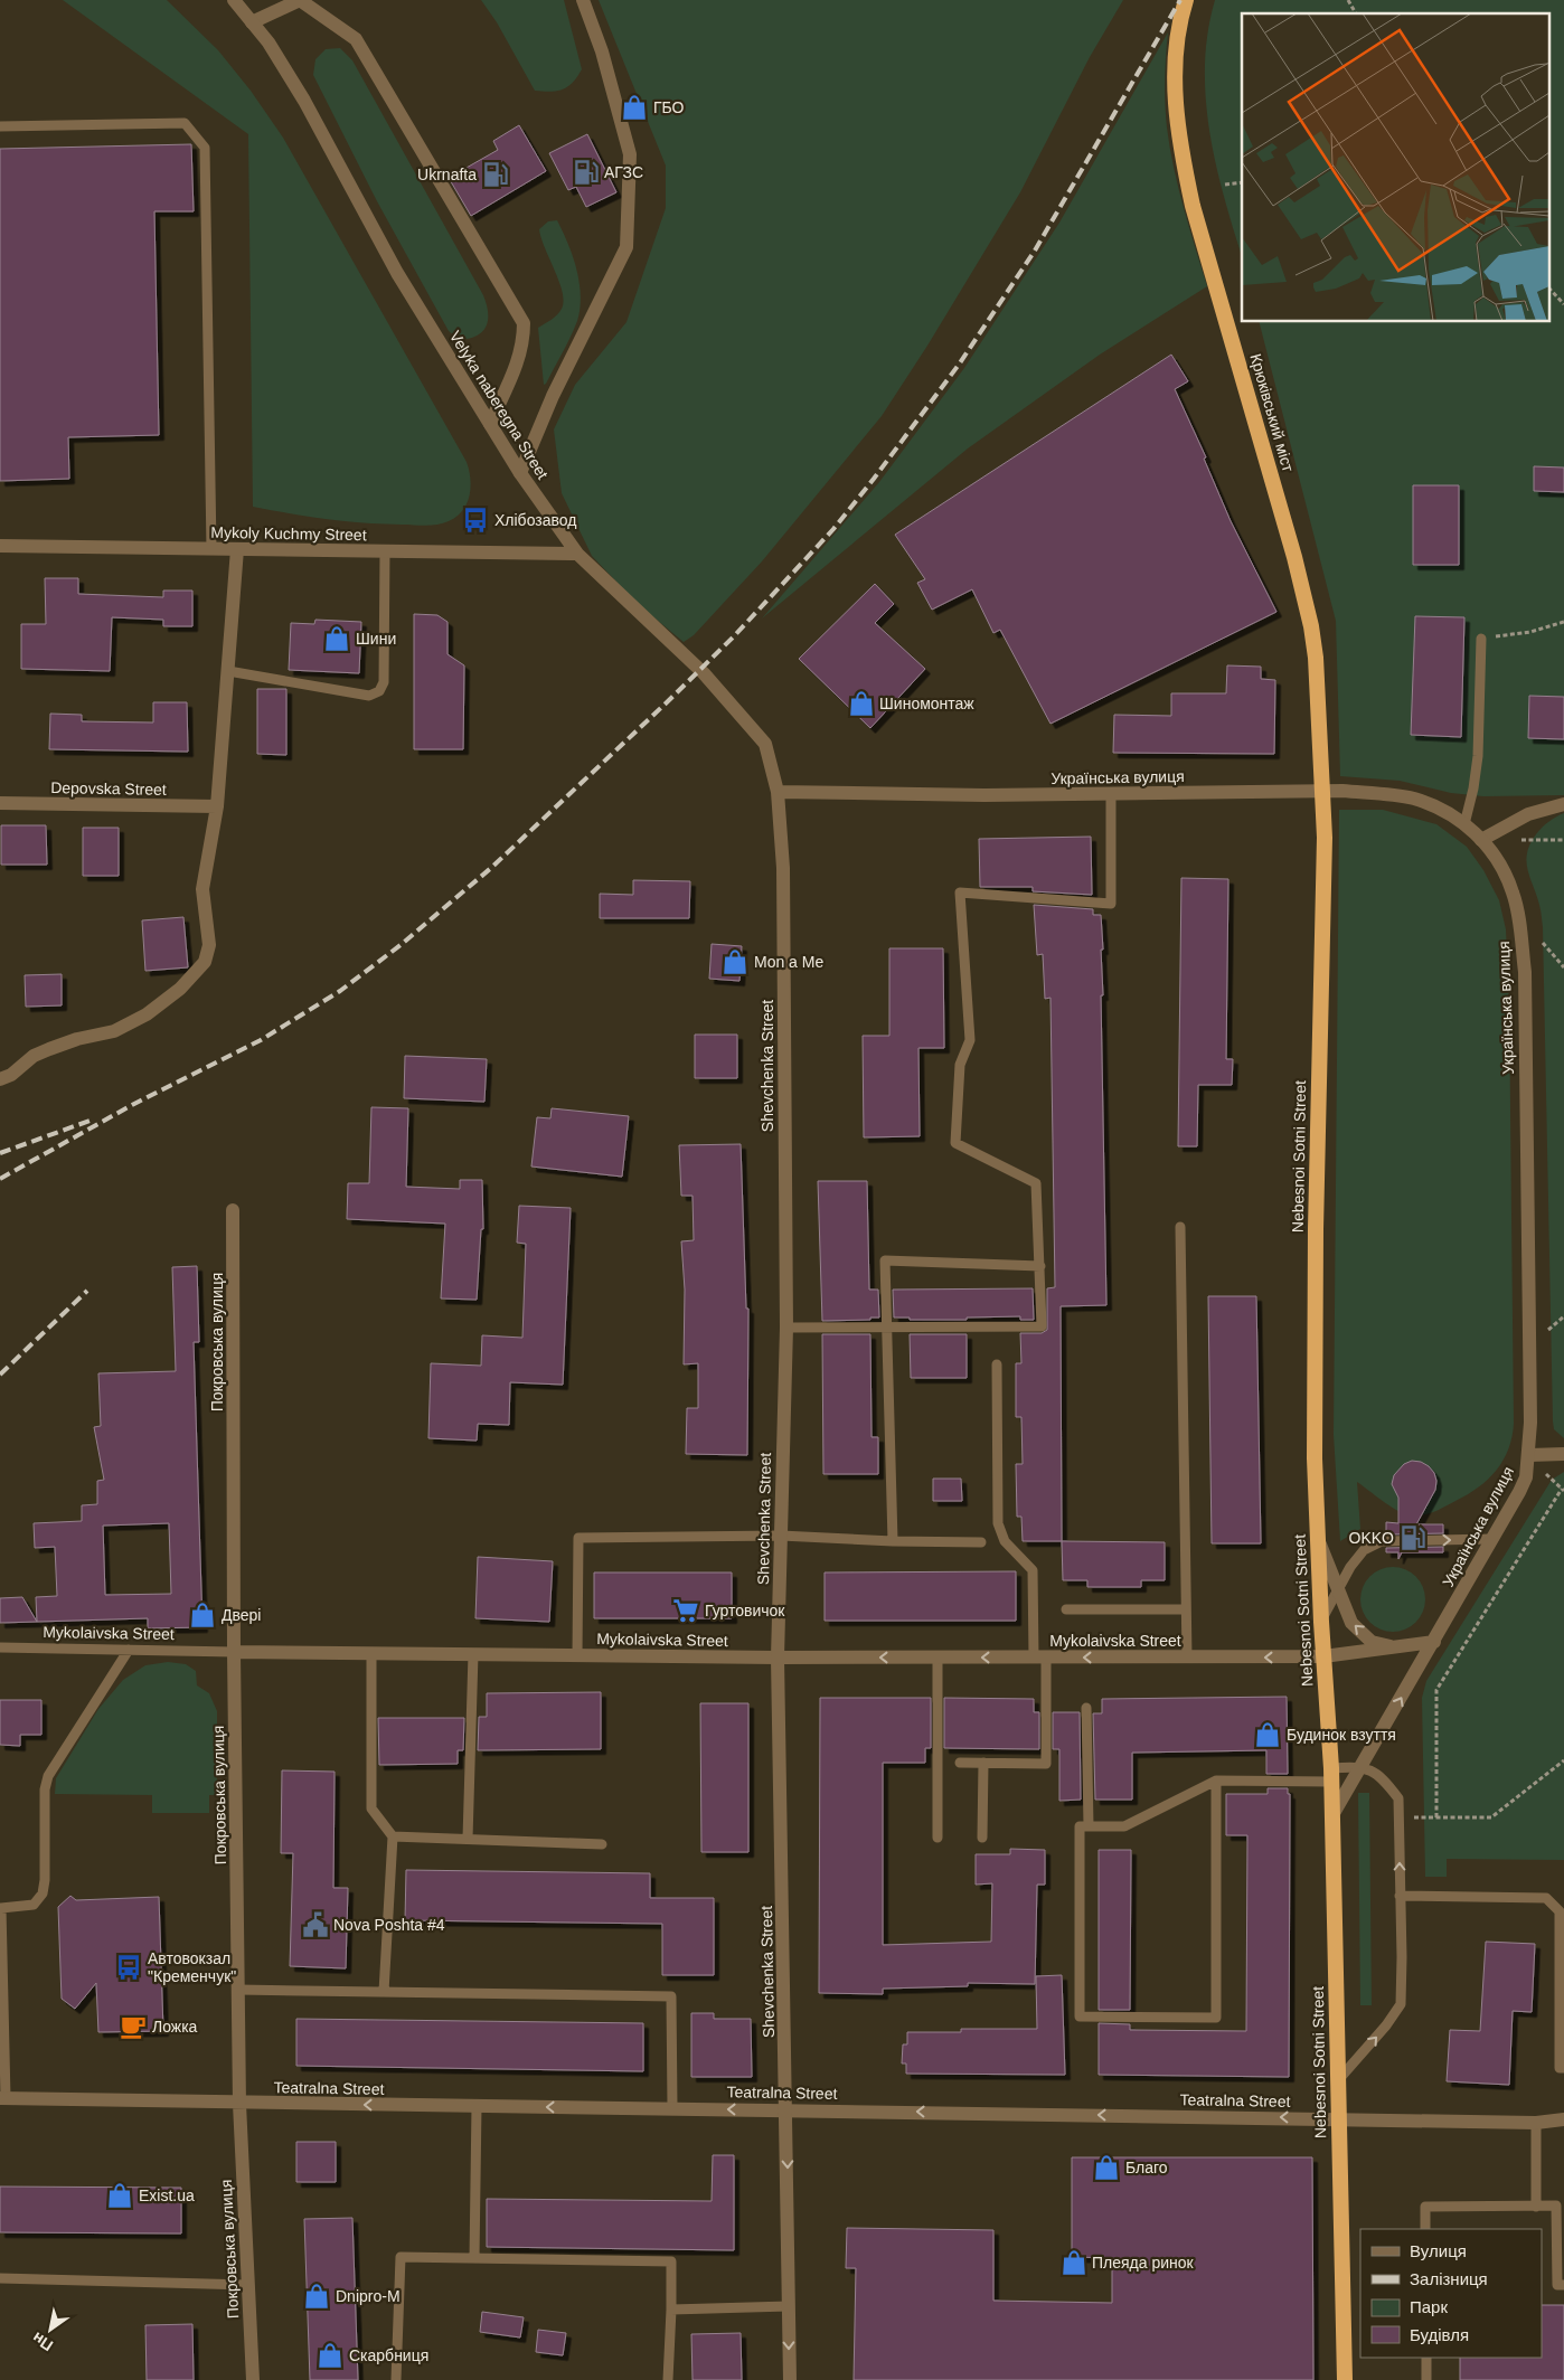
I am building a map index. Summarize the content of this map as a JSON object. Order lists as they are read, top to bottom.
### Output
{
  "streets": {
    "highway": ["Крюківський міст", "Nebesnoi Sotni Street"],
    "street": [
      "Velyka naberegna Street",
      "Mykoly Kuchmy Street",
      "Українська вулиця",
      "Depovska Street",
      "Shevchenka Street",
      "Покровська вулиця",
      "Mykolaivska Street",
      "Teatralna Street"
    ]
  },
  "crossings": [
    ["Velyka naberegna Street", "Mykoly Kuchmy Street"],
    ["Velyka naberegna Street", "Українська вулиця"],
    ["Velyka naberegna Street", "Shevchenka Street"],
    ["Крюківський міст", "Nebesnoi Sotni Street"],
    ["Українська вулиця", "Shevchenka Street"],
    ["Українська вулиця", "Nebesnoi Sotni Street"],
    ["Українська вулиця", "Mykolaivska Street"],
    ["Shevchenka Street", "Mykolaivska Street"],
    ["Shevchenka Street", "Teatralna Street"],
    ["Nebesnoi Sotni Street", "Mykolaivska Street"],
    ["Nebesnoi Sotni Street", "Teatralna Street"],
    ["Покровська вулиця", "Mykolaivska Street"],
    ["Покровська вулиця", "Teatralna Street"]
  ],
  "one_way": ["Teatralna Street"],
  "places": {
    "shop": [
      "ГБО",
      "Шини",
      "Шиномонтаж",
      "Mon a Me",
      "Двері",
      "Будинок взуття",
      "Благо",
      "Exist.ua",
      "Плеяда ринок",
      "Dnipro-M",
      "Скарбниця"
    ],
    "fuel station": ["АГЗС", "Ukrnafta", "OKKO"],
    "bus stop": ["Хлібозавод", "Автовокзал \"Кременчук\""],
    "supermarket": ["Гуртовичок"],
    "public building": ["Nova Poshta #4"],
    "cafe": ["Ложка"]
  },
  "legend": [
    "Вулиця",
    "Залізниця",
    "Парк",
    "Будівля"
  ],
  "north": "bottom left"
}
